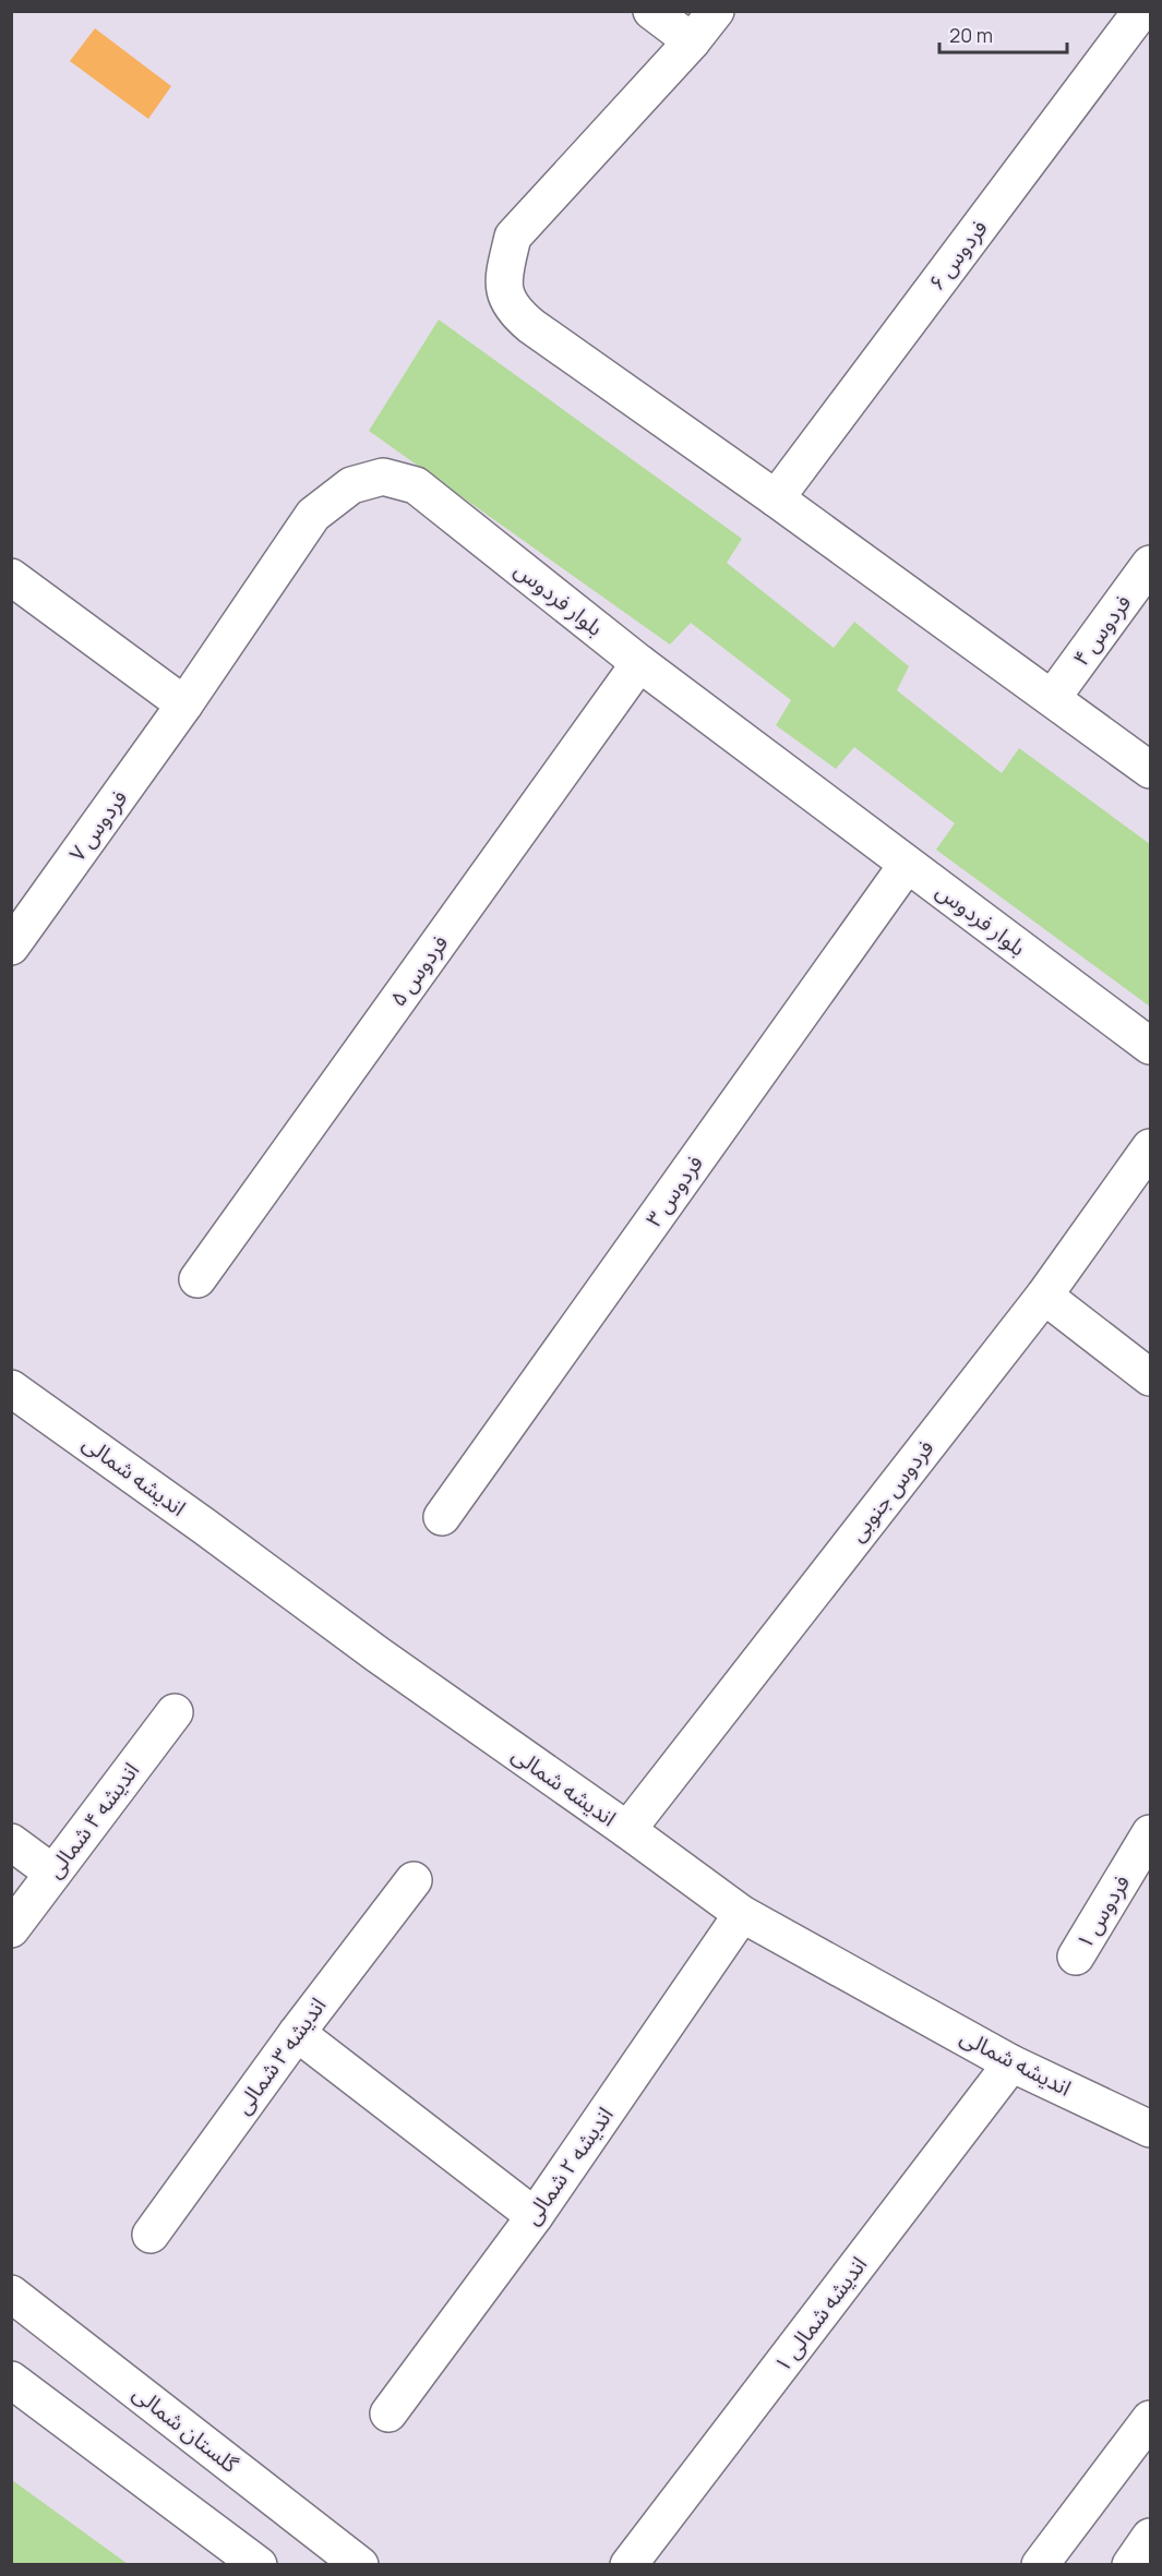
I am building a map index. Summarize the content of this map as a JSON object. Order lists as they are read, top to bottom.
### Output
{
  "streets": {
    "street": [
      "فردوس ۶",
      "بلوار فردوس",
      "فردوس ۴",
      "فردوس ۷",
      "فردوس ۵",
      "فردوس ۳",
      "اندیشه شمالی",
      "فردوس جنوبی",
      "اندیشه ۴ شمالی",
      "فردوس ۱",
      "اندیشه ۳ شمالی",
      "اندیشه ۲ شمالی",
      "اندیشه شمالی ۱",
      "گلستان شمالی"
    ]
  },
  "crossings": [
    ["بلوار فردوس", "فردوس ۷"],
    ["بلوار فردوس", "فردوس ۵"],
    ["بلوار فردوس", "فردوس ۳"],
    ["اندیشه شمالی", "فردوس جنوبی"],
    ["اندیشه شمالی", "اندیشه ۲ شمالی"],
    ["اندیشه شمالی", "اندیشه شمالی ۱"]
  ],
  "scale_bar": "20 m"
}
